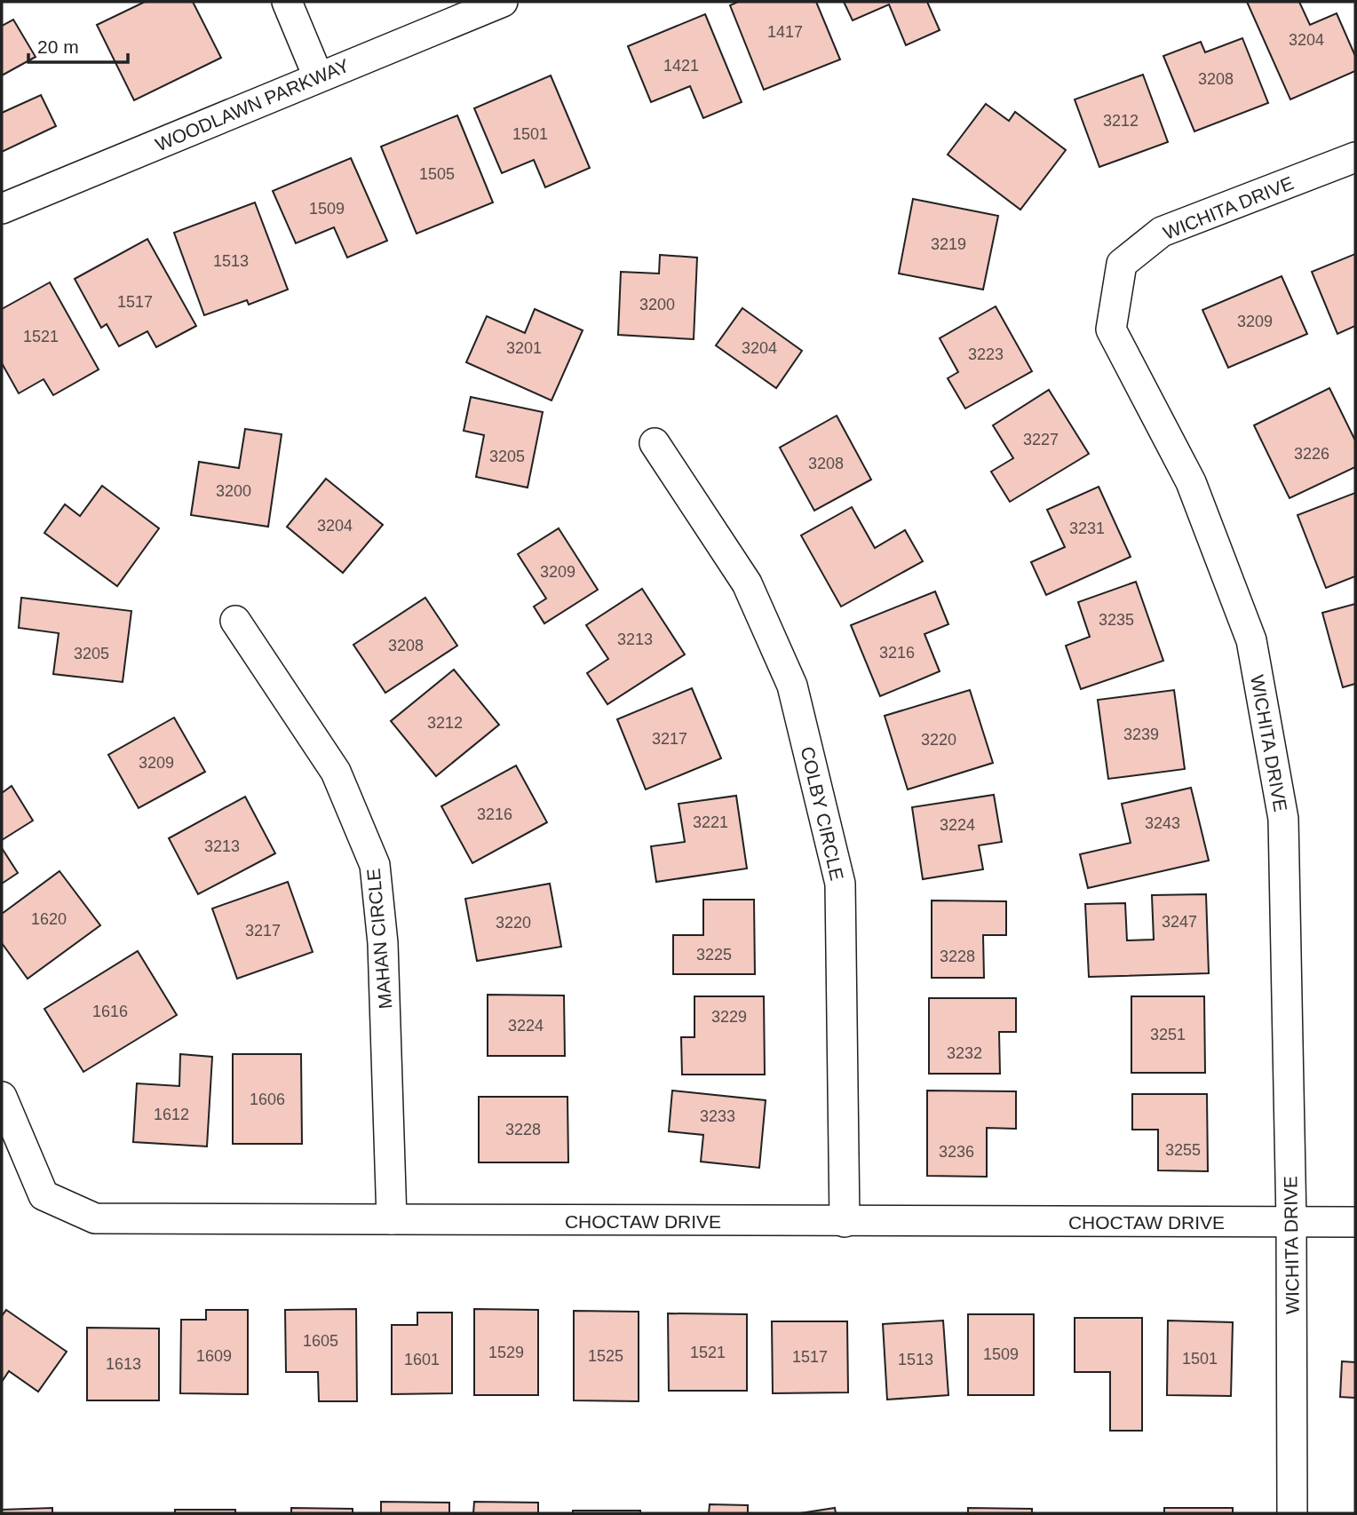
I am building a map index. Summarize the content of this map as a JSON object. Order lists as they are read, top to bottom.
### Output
{
  "streets": {
    "street": [
      "WOODLAWN PARKWAY",
      "WICHITA DRIVE",
      "COLBY CIRCLE",
      "MAHAN CIRCLE",
      "CHOCTAW DRIVE"
    ]
  },
  "crossings": [
    ["WICHITA DRIVE", "CHOCTAW DRIVE"],
    ["COLBY CIRCLE", "CHOCTAW DRIVE"],
    ["MAHAN CIRCLE", "CHOCTAW DRIVE"]
  ],
  "house_numbers": [
    "1417",
    "3204",
    "1421",
    "3208",
    "3212",
    "1501",
    "1505",
    "1509",
    "3219",
    "1513",
    "1517",
    "3200",
    "3209",
    "1521",
    "3201",
    "3204",
    "3223",
    "3227",
    "3226",
    "3205",
    "3208",
    "3200",
    "3204",
    "3231",
    "3209",
    "3235",
    "3213",
    "3208",
    "3216",
    "3205",
    "3212",
    "3239",
    "3217",
    "3220",
    "3209",
    "3216",
    "3221",
    "3243",
    "3224",
    "3213",
    "1620",
    "3247",
    "3220",
    "3217",
    "3225",
    "3228",
    "1616",
    "3229",
    "3224",
    "3251",
    "3232",
    "1606",
    "1612",
    "3233",
    "3228",
    "3255",
    "3236",
    "1605",
    "1529",
    "1521",
    "1509",
    "1609",
    "1525",
    "1517",
    "1501",
    "1601",
    "1513",
    "1613"
  ],
  "scale_bar": "20 m"
}
